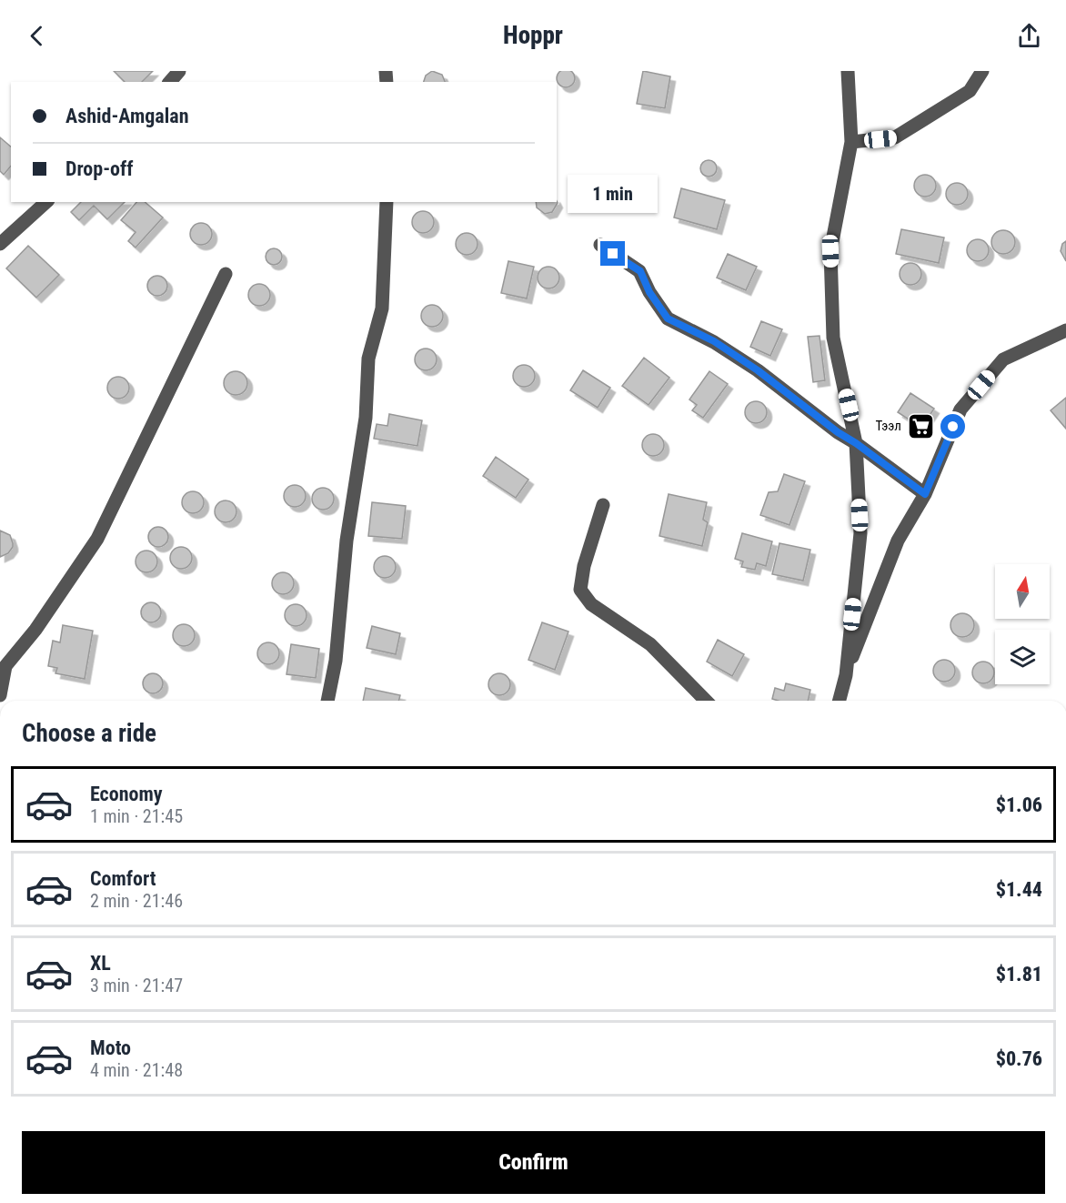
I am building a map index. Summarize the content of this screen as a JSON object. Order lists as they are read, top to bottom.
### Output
{
  "places": {
    "supermarket": ["Тээл"]
  },
  "north": "top",
  "page": {
    "header": "Hoppr",
    "banner": ["Ashid-Amgalan", "Drop-off"],
    "bubble": "1 min",
    "heading": "Choose a ride",
    "list": [
      {
        "name": "Economy",
        "note": "1 min · 21:45",
        "value": "$1.06"
      },
      {
        "name": "Comfort",
        "note": "2 min · 21:46",
        "value": "$1.44"
      },
      {
        "name": "XL",
        "note": "3 min · 21:47",
        "value": "$1.81"
      },
      {
        "name": "Moto",
        "note": "4 min · 21:48",
        "value": "$0.76"
      }
    ],
    "buttons": "Confirm"
  }
}
